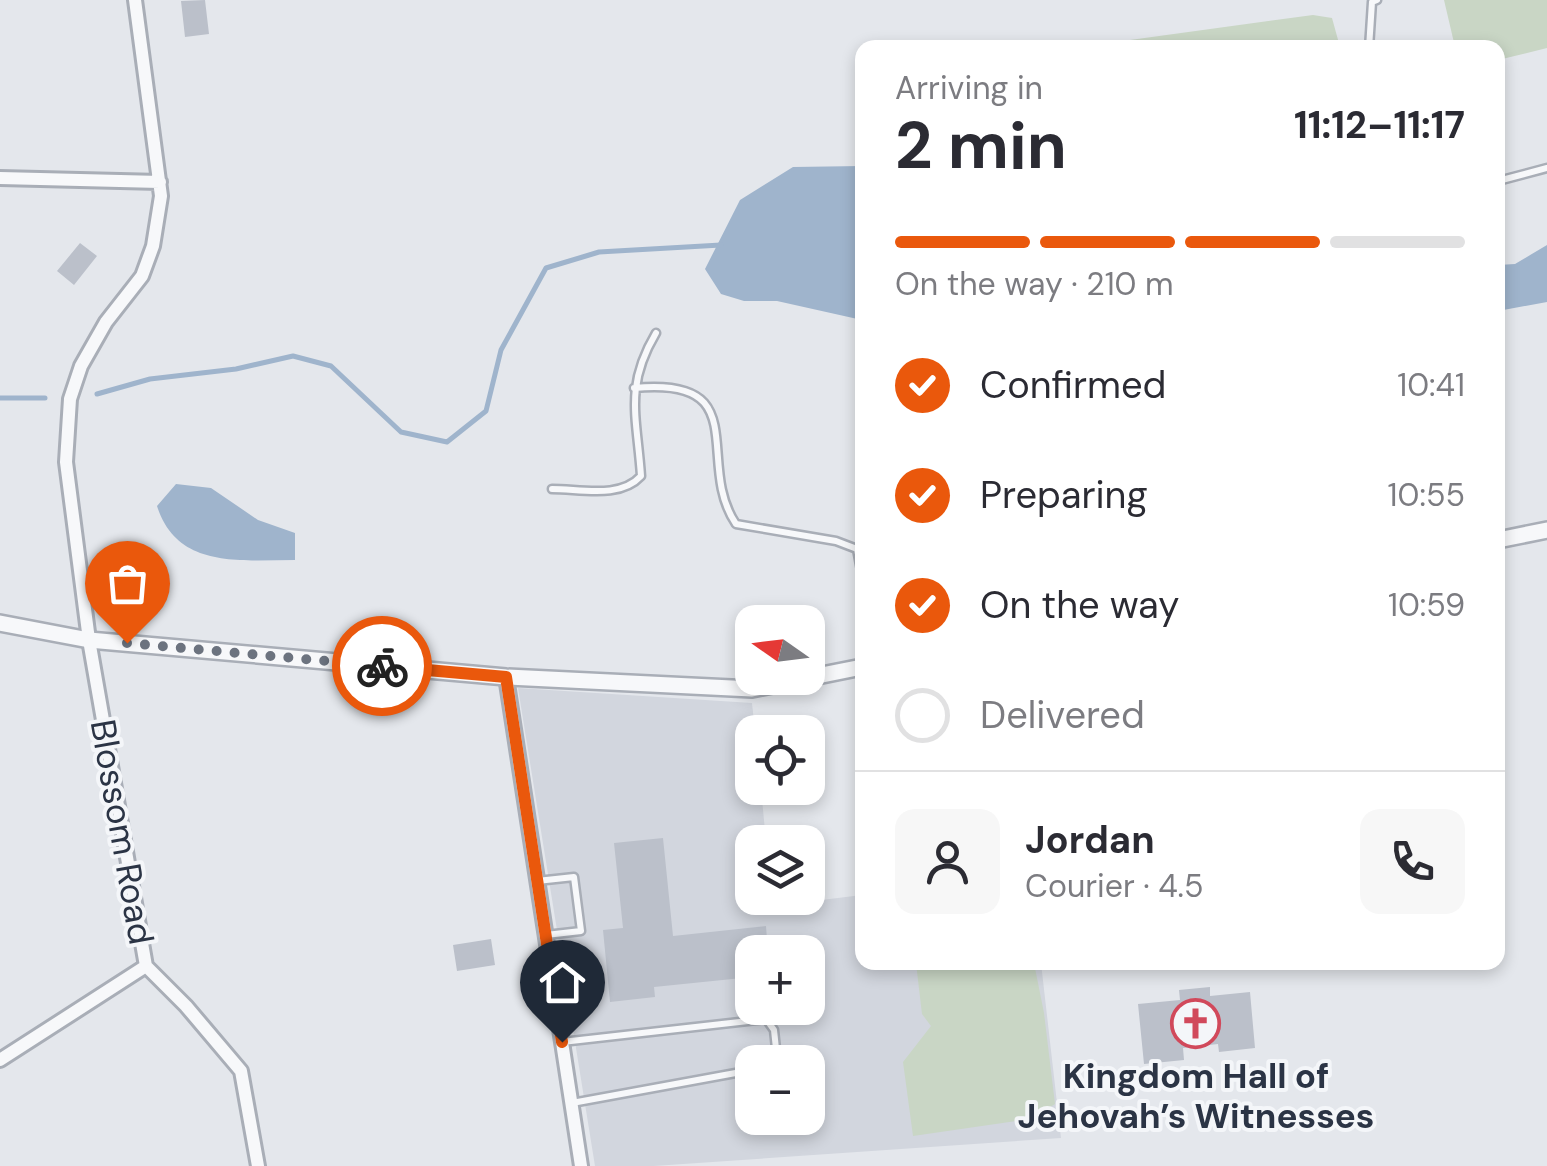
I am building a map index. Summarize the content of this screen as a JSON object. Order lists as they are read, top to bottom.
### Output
{
  "streets": {
    "street": ["Blossom Road"]
  },
  "places": {
    "church": ["Kingdom Hall of Jehovah’s Witnesses"]
  },
  "north": "left",
  "page": {
    "heading": ["2 min", "Arriving in", "11:12–11:17"],
    "panel": ["Jordan", "Courier · 4.5"],
    "bar": "On the way · 210 m",
    "list": [
      ["Confirmed", "10:41"],
      ["Preparing", "10:55"],
      ["On the way", "10:59"],
      "Delivered"
    ],
    "map_buttons": ["+", "−"]
  }
}
